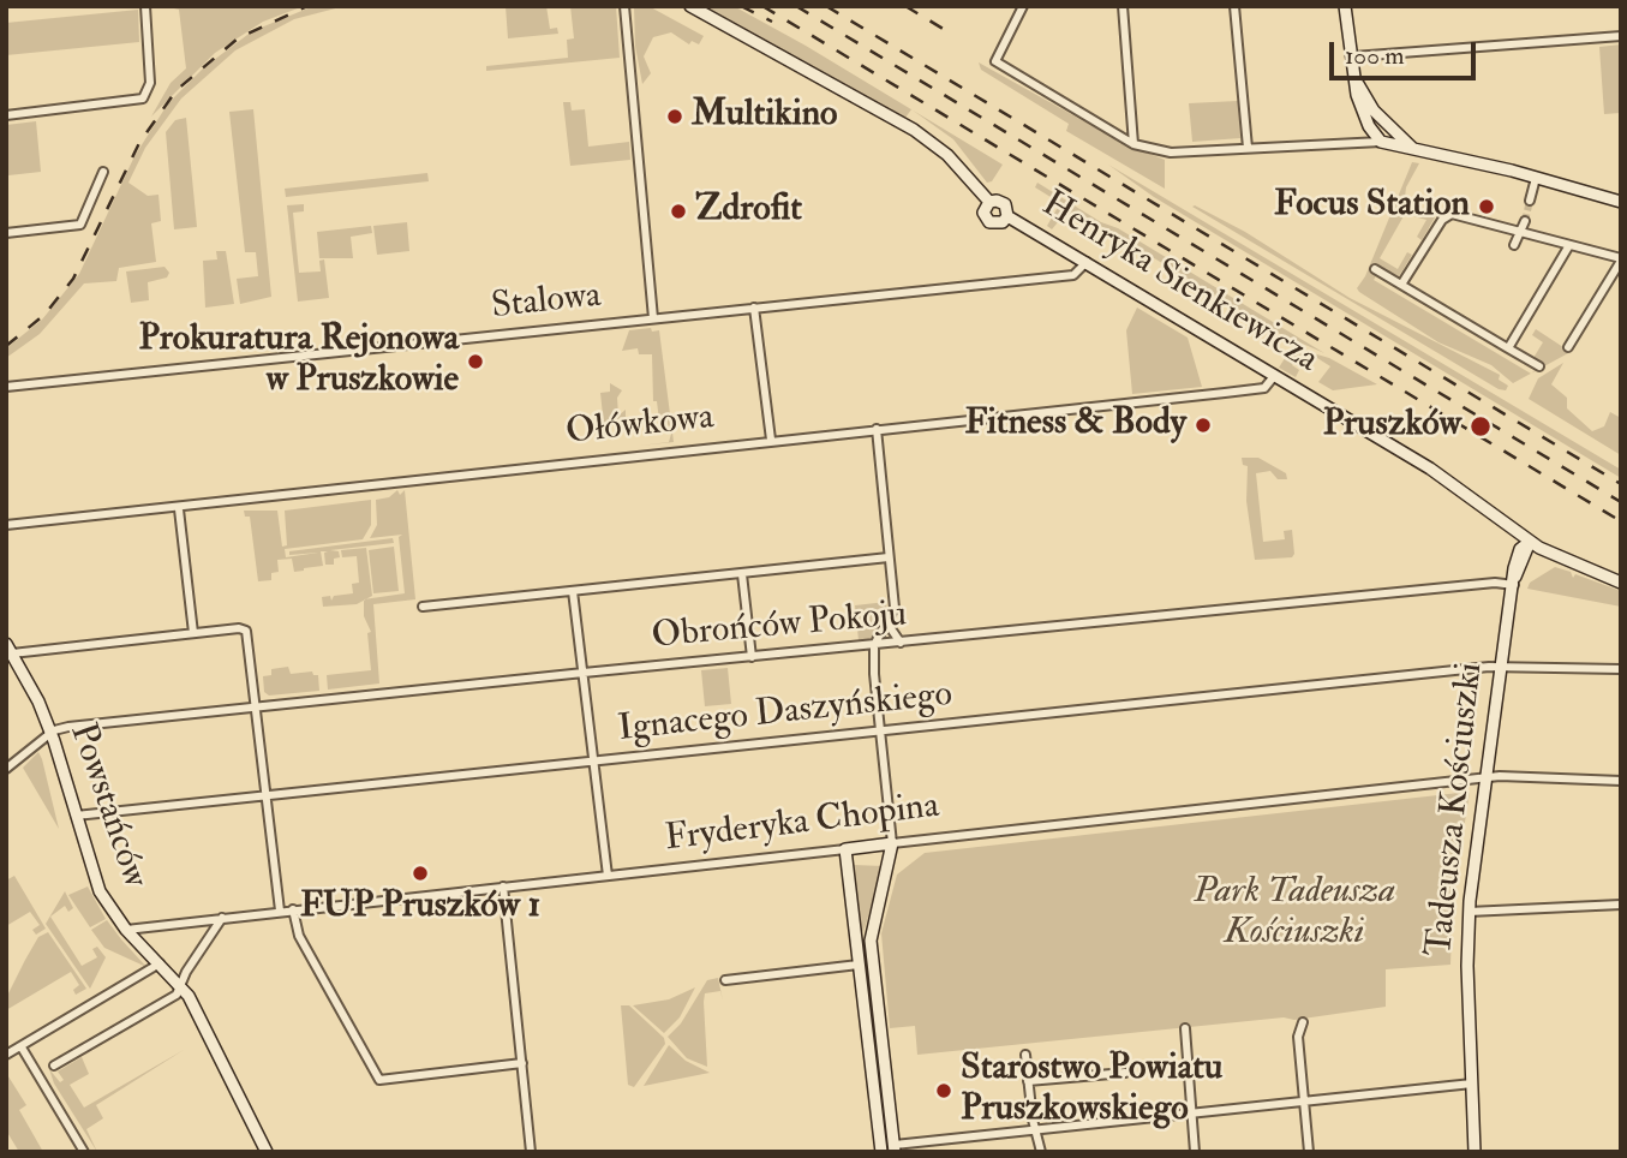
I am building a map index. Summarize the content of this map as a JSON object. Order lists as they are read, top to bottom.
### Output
{
  "streets": {
    "street": [
      "Henryka Sienkiewicza",
      "Stalowa",
      "Ołówkowa",
      "Obrońców Pokoju",
      "Ignacego Daszyńskiego",
      "Powstańców",
      "Tadeusza Kościuszki",
      "Fryderyka Chopina"
    ]
  },
  "crossings": [
    ["Henryka Sienkiewicza", "Stalowa"],
    ["Henryka Sienkiewicza", "Ołówkowa"],
    ["Henryka Sienkiewicza", "Tadeusza Kościuszki"],
    ["Obrońców Pokoju", "Powstańców"],
    ["Obrońców Pokoju", "Tadeusza Kościuszki"],
    ["Ignacego Daszyńskiego", "Powstańców"],
    ["Ignacego Daszyńskiego", "Tadeusza Kościuszki"],
    ["Powstańców", "Fryderyka Chopina"],
    ["Tadeusza Kościuszki", "Fryderyka Chopina"]
  ],
  "parks": ["Park Tadeusza Kościuszki"],
  "places": [
    "Multikino",
    "Focus Station",
    "Zdrofit",
    "Prokuratura Rejonowa w Pruszkowie",
    "Fitness & Body",
    "Pruszków",
    "FUP Pruszków 1",
    "Starostwo Powiatu Pruszkowskiego"
  ],
  "scale_bar": "100 m"
}
